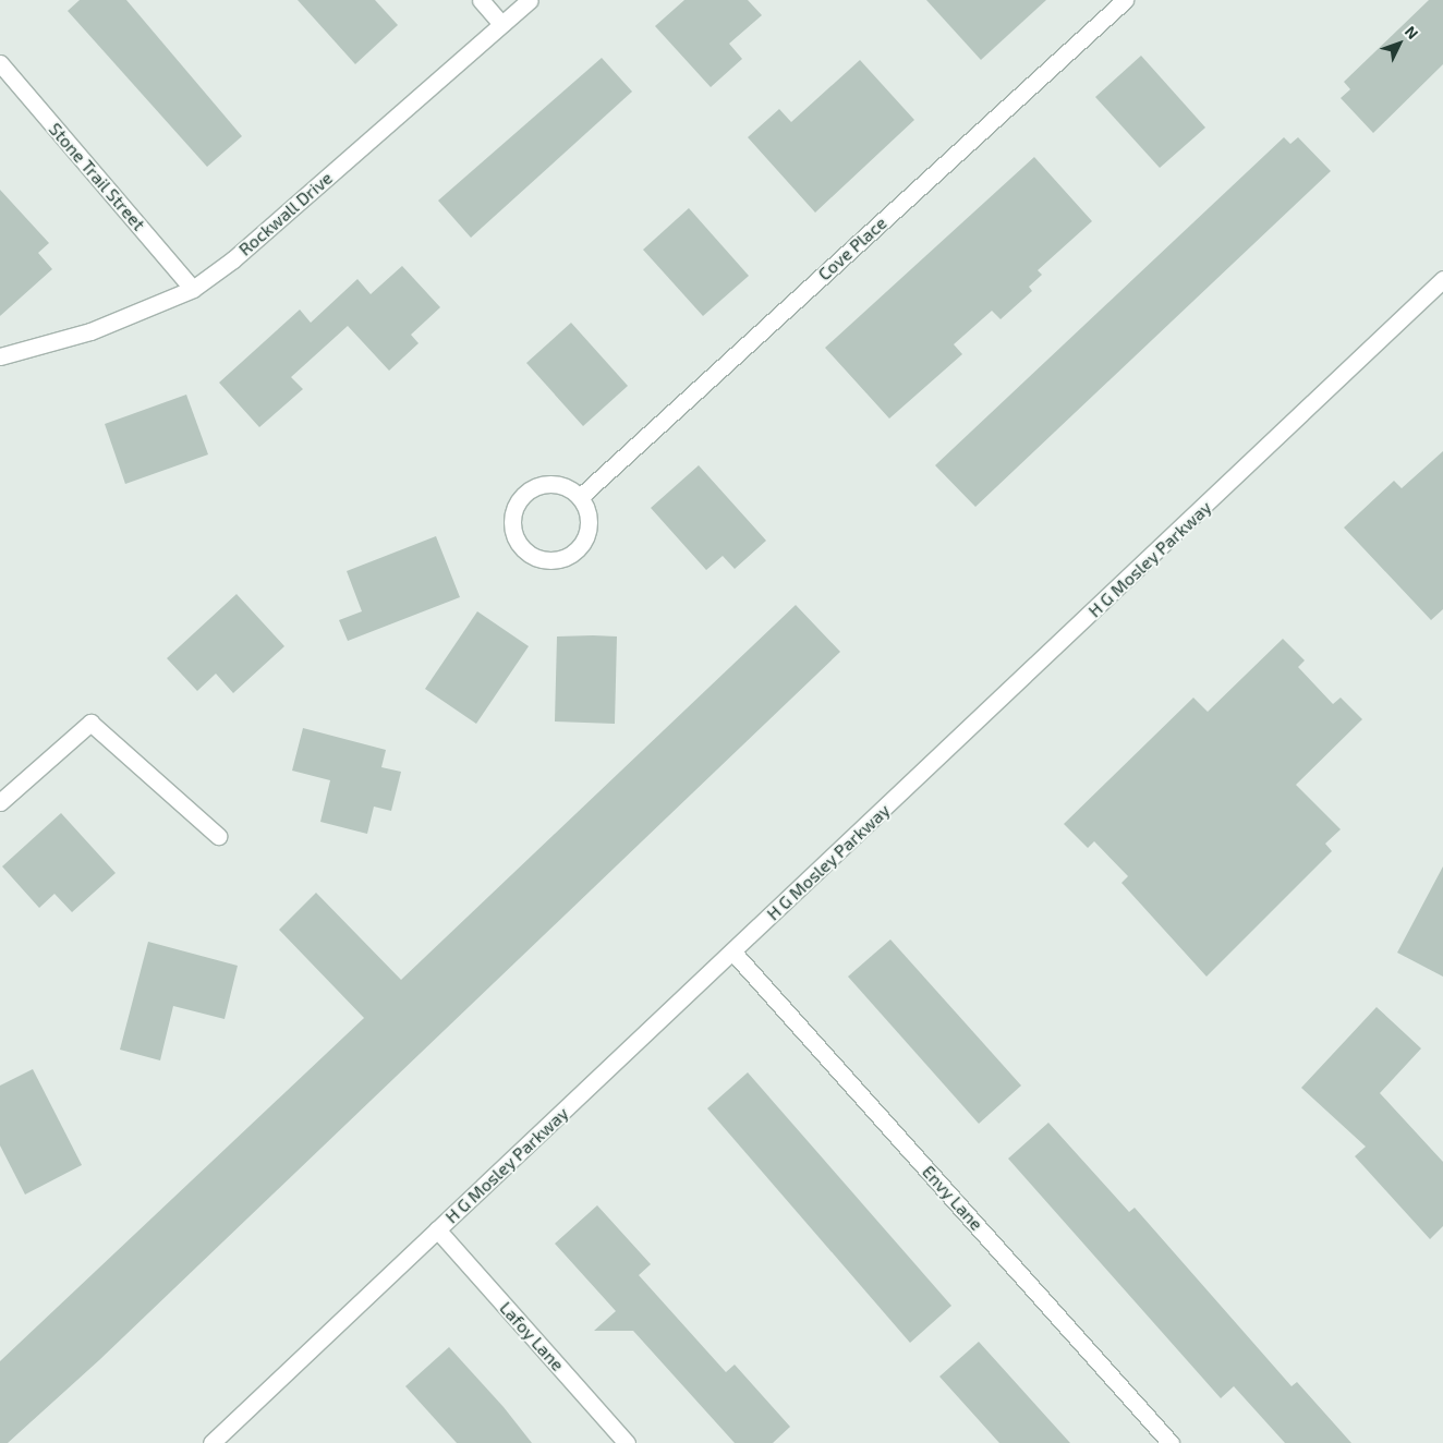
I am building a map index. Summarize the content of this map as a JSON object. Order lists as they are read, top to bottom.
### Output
{
  "streets": {
    "street": [
      "Stone Trail Street",
      "Rockwall Drive",
      "Cove Place",
      "H G Mosley Parkway",
      "Envy Lane",
      "Lafoy Lane"
    ]
  },
  "crossings": [
    ["Stone Trail Street", "Rockwall Drive"],
    ["H G Mosley Parkway", "Envy Lane"],
    ["H G Mosley Parkway", "Lafoy Lane"]
  ],
  "north": "top right"
}
